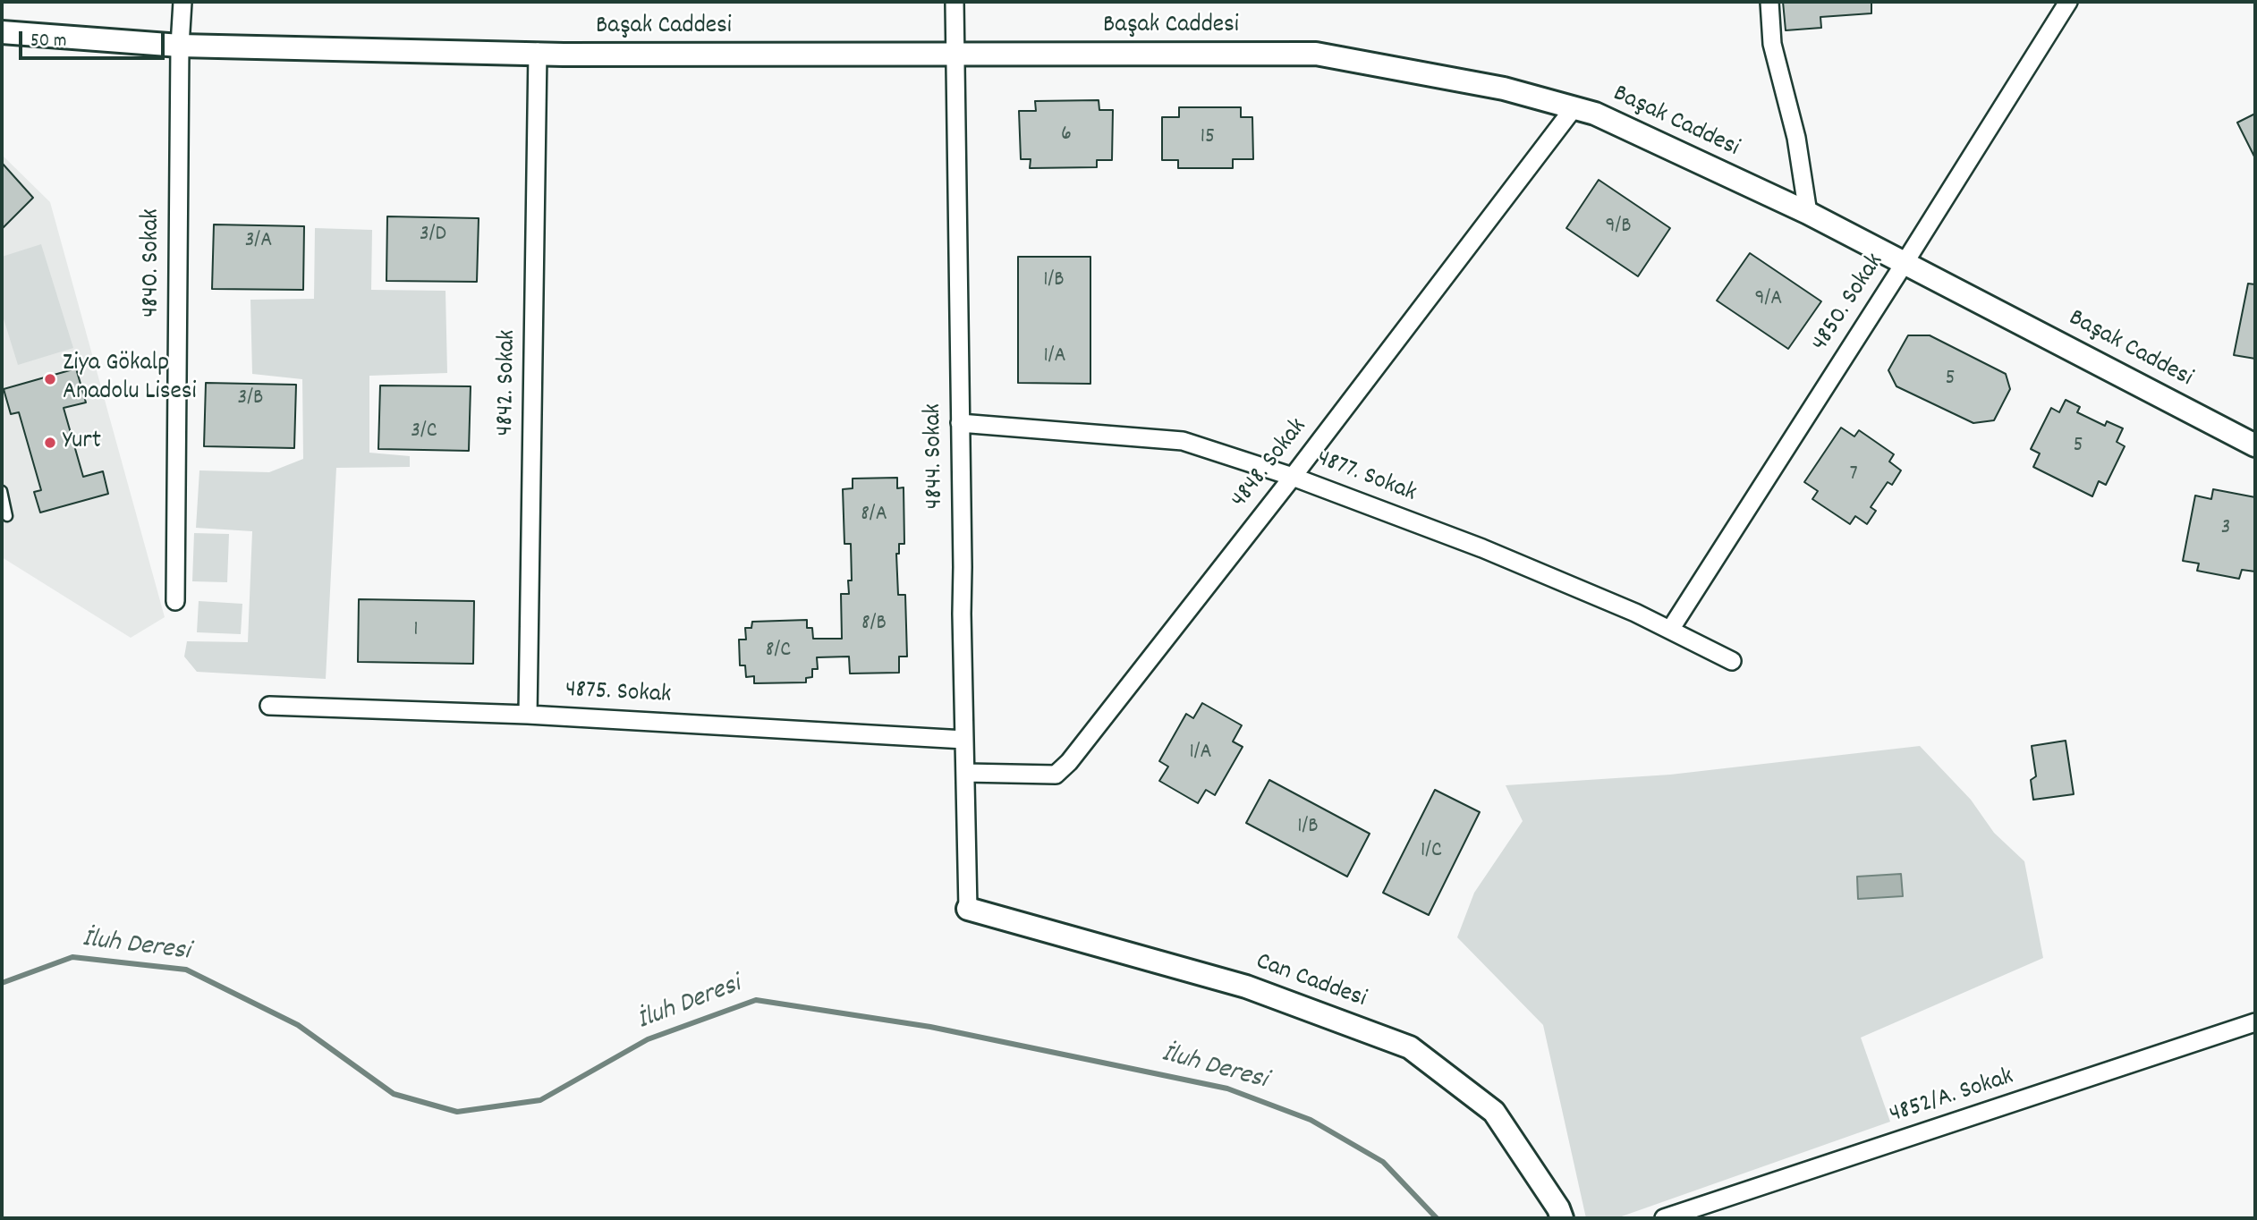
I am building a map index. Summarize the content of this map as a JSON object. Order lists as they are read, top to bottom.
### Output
{
  "streets": {
    "street": [
      "Başak Caddesi",
      "4840. Sokak",
      "4850. Sokak",
      "4842. Sokak",
      "4844. Sokak",
      "4848. Sokak",
      "4877. Sokak",
      "4875. Sokak",
      "Can Caddesi",
      "4852/A. Sokak"
    ]
  },
  "crossings": [
    ["Başak Caddesi", "4840. Sokak"],
    ["Başak Caddesi", "4850. Sokak"],
    ["Başak Caddesi", "4842. Sokak"],
    ["Başak Caddesi", "4844. Sokak"],
    ["Başak Caddesi", "4848. Sokak"],
    ["4850. Sokak", "4877. Sokak"],
    ["4842. Sokak", "4875. Sokak"],
    ["4844. Sokak", "4848. Sokak"],
    ["4844. Sokak", "4877. Sokak"],
    ["4844. Sokak", "4875. Sokak"],
    ["4844. Sokak", "Can Caddesi"],
    ["4848. Sokak", "4877. Sokak"]
  ],
  "water": ["İluh Deresi"],
  "places": ["Ziya Gökalp Anadolu Lisesi", "Yurt"],
  "house_numbers": [
    "6",
    "15",
    "9/B",
    "3/D",
    "3/A",
    "1/B",
    "9/A",
    "1/A",
    "5",
    "3/B",
    "3/C",
    "5",
    "7",
    "8/A",
    "3",
    "8/B",
    "1",
    "8/C",
    "1/A",
    "1/B",
    "1/C"
  ],
  "scale_bar": "50 m"
}
